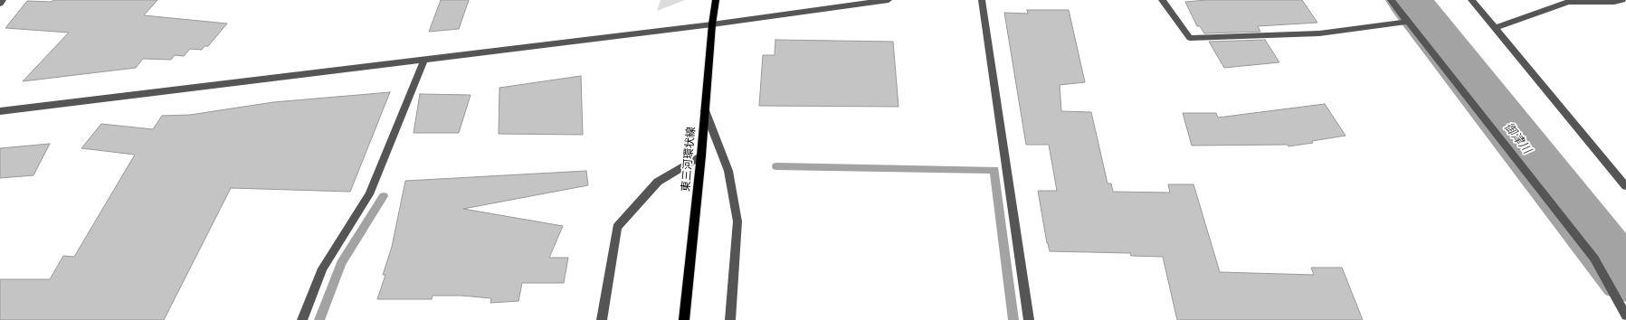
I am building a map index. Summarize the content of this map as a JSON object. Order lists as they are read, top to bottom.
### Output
{
  "streets": {
    "main road": ["東三河環状線"]
  },
  "water": ["御津川"]
}
